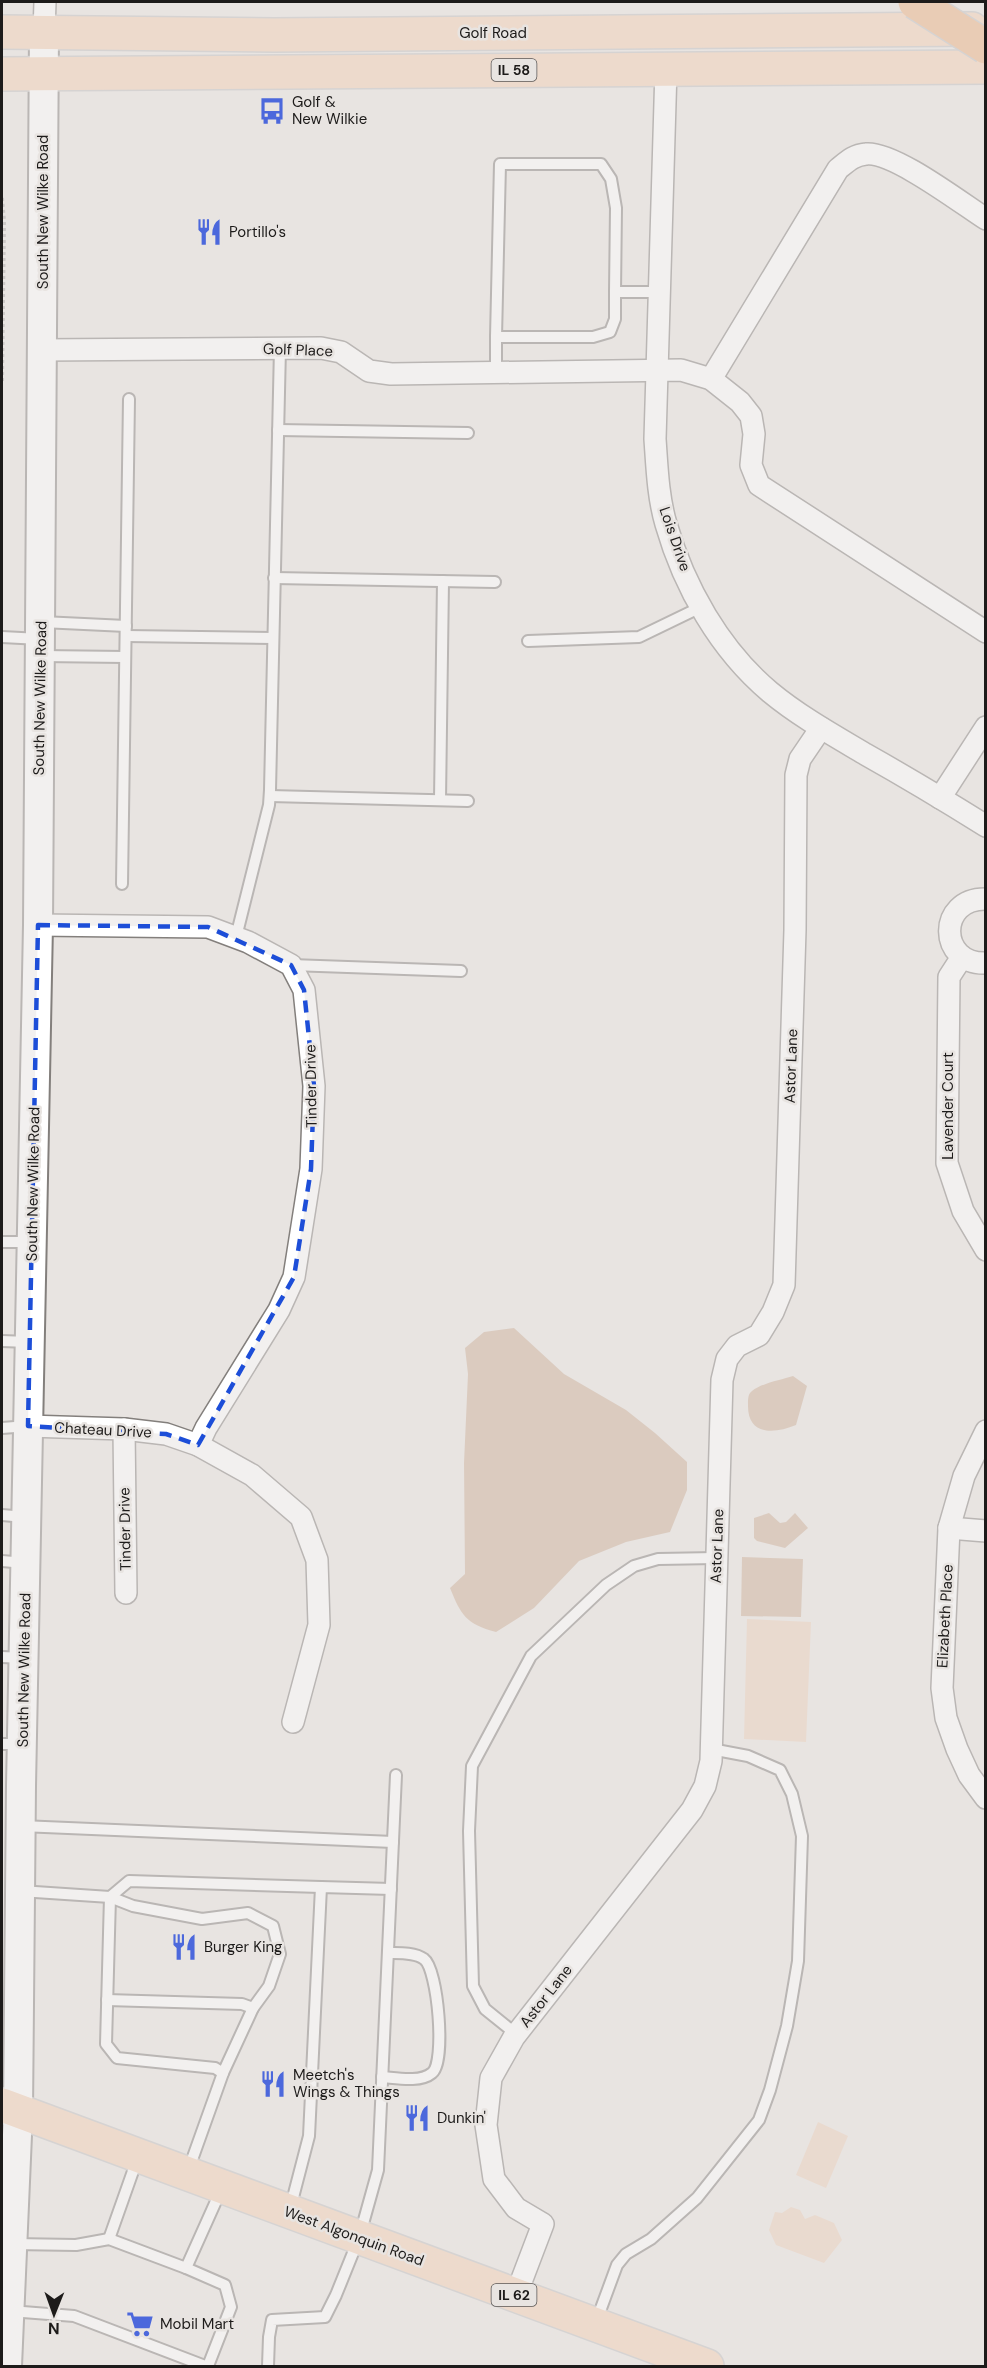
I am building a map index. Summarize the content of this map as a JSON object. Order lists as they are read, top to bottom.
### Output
{
  "streets": {
    "main road": [
      "Golf Road",
      "IL 58",
      "South New Wilke Road",
      "West Algonquin Road",
      "IL 62"
    ],
    "street": [
      "Golf Place",
      "Lois Drive",
      "Astor Lane",
      "Tinder Drive",
      "Lavender Court",
      "Chateau Drive",
      "Elizabeth Place"
    ]
  },
  "crossings": [
    ["Golf Road", "South New Wilke Road"],
    ["IL 58", "South New Wilke Road"],
    ["IL 58", "Lois Drive"],
    ["South New Wilke Road", "Golf Place"],
    ["South New Wilke Road", "Chateau Drive"],
    ["South New Wilke Road", "West Algonquin Road"],
    ["Golf Place", "Lois Drive"],
    ["Lois Drive", "Astor Lane"],
    ["Astor Lane", "West Algonquin Road"],
    ["Tinder Drive", "Chateau Drive"]
  ],
  "places": {
    "bus stop": ["Golf & New Wilkie"],
    "restaurant": [
      "Portillo's",
      "Burger King",
      "Meetch's Wings & Things",
      "Dunkin'"
    ],
    "supermarket": ["Mobil Mart"]
  },
  "north": "bottom"
}
